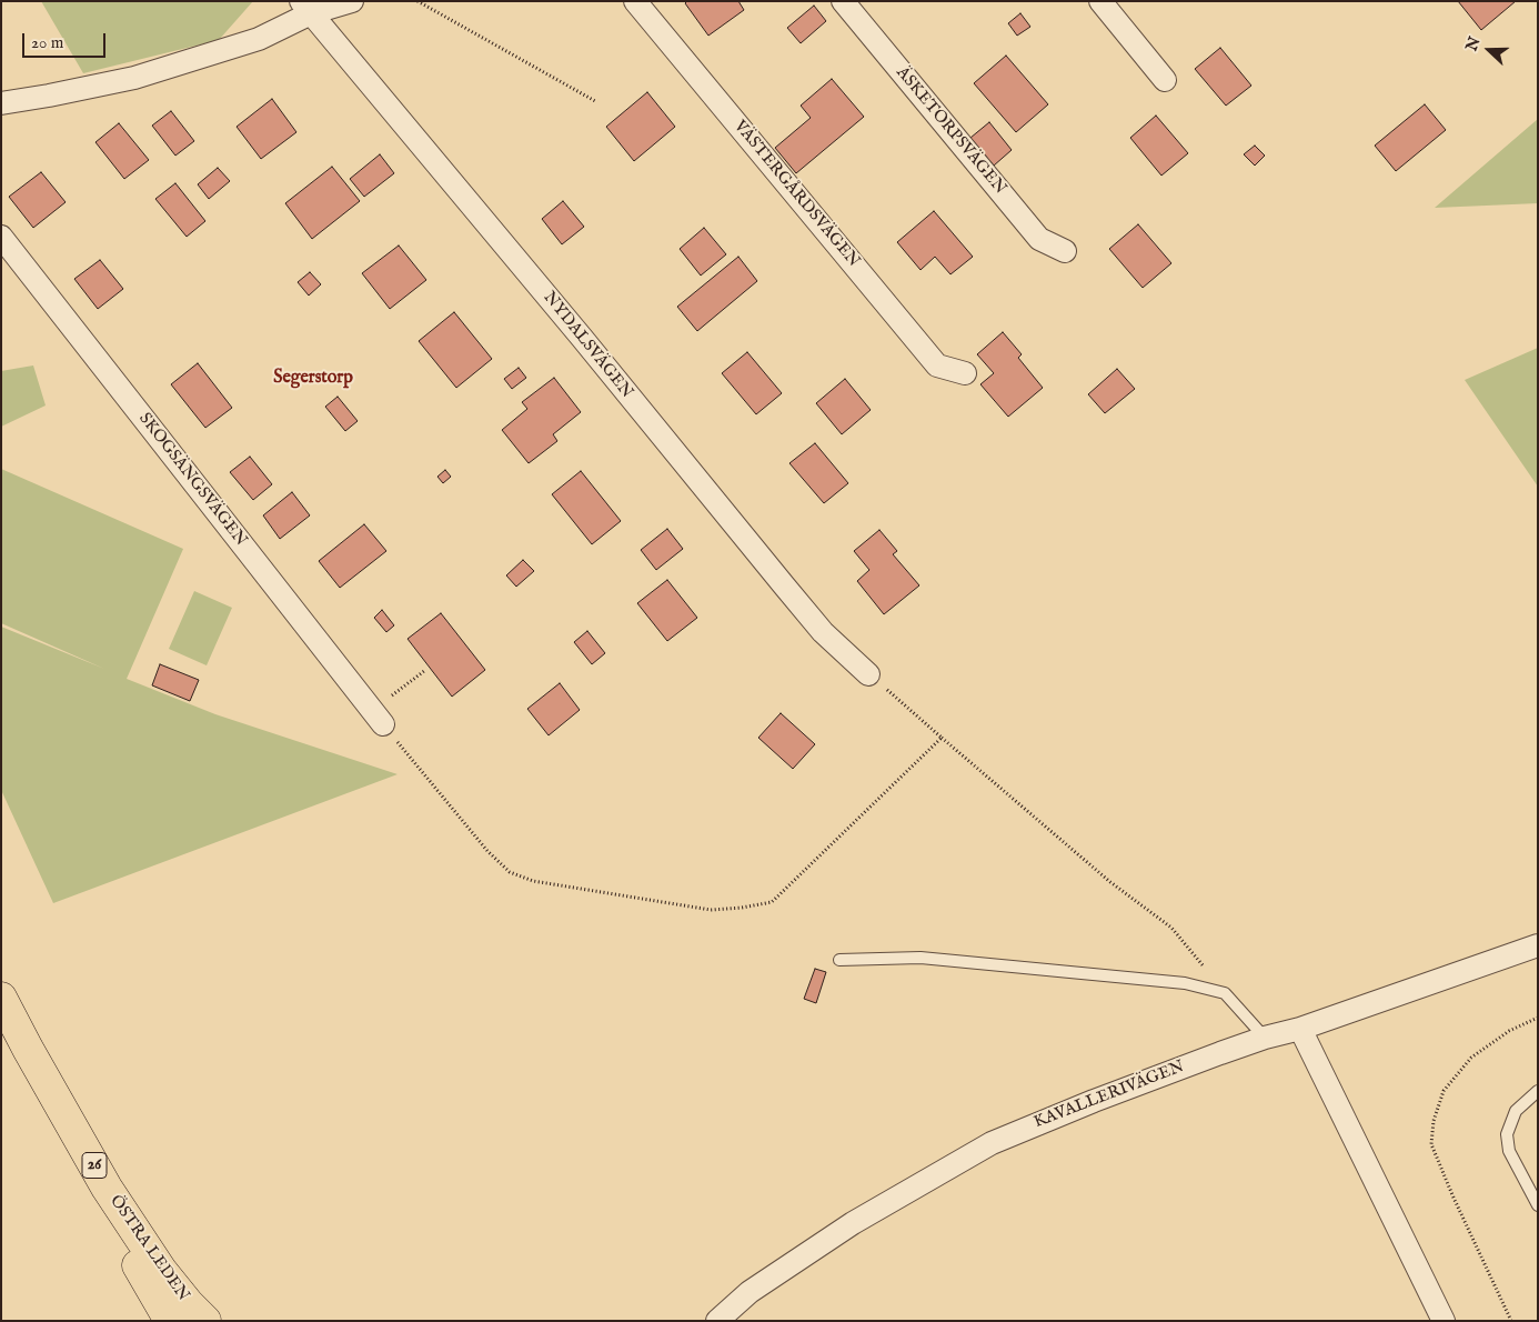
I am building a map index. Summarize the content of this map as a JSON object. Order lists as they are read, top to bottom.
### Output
{
  "streets": {
    "highway": ["26", "ÖSTRA LEDEN"],
    "street": [
      "ÄSKETORPSVÄGEN",
      "VÄSTERGÅRDSVÄGEN",
      "NYDALSVÄGEN",
      "SKOGSÄNGSVÄGEN",
      "KAVALLERIVÄGEN"
    ]
  },
  "districts": ["Segerstorp"],
  "scale_bar": "20 m",
  "north": "left"
}
